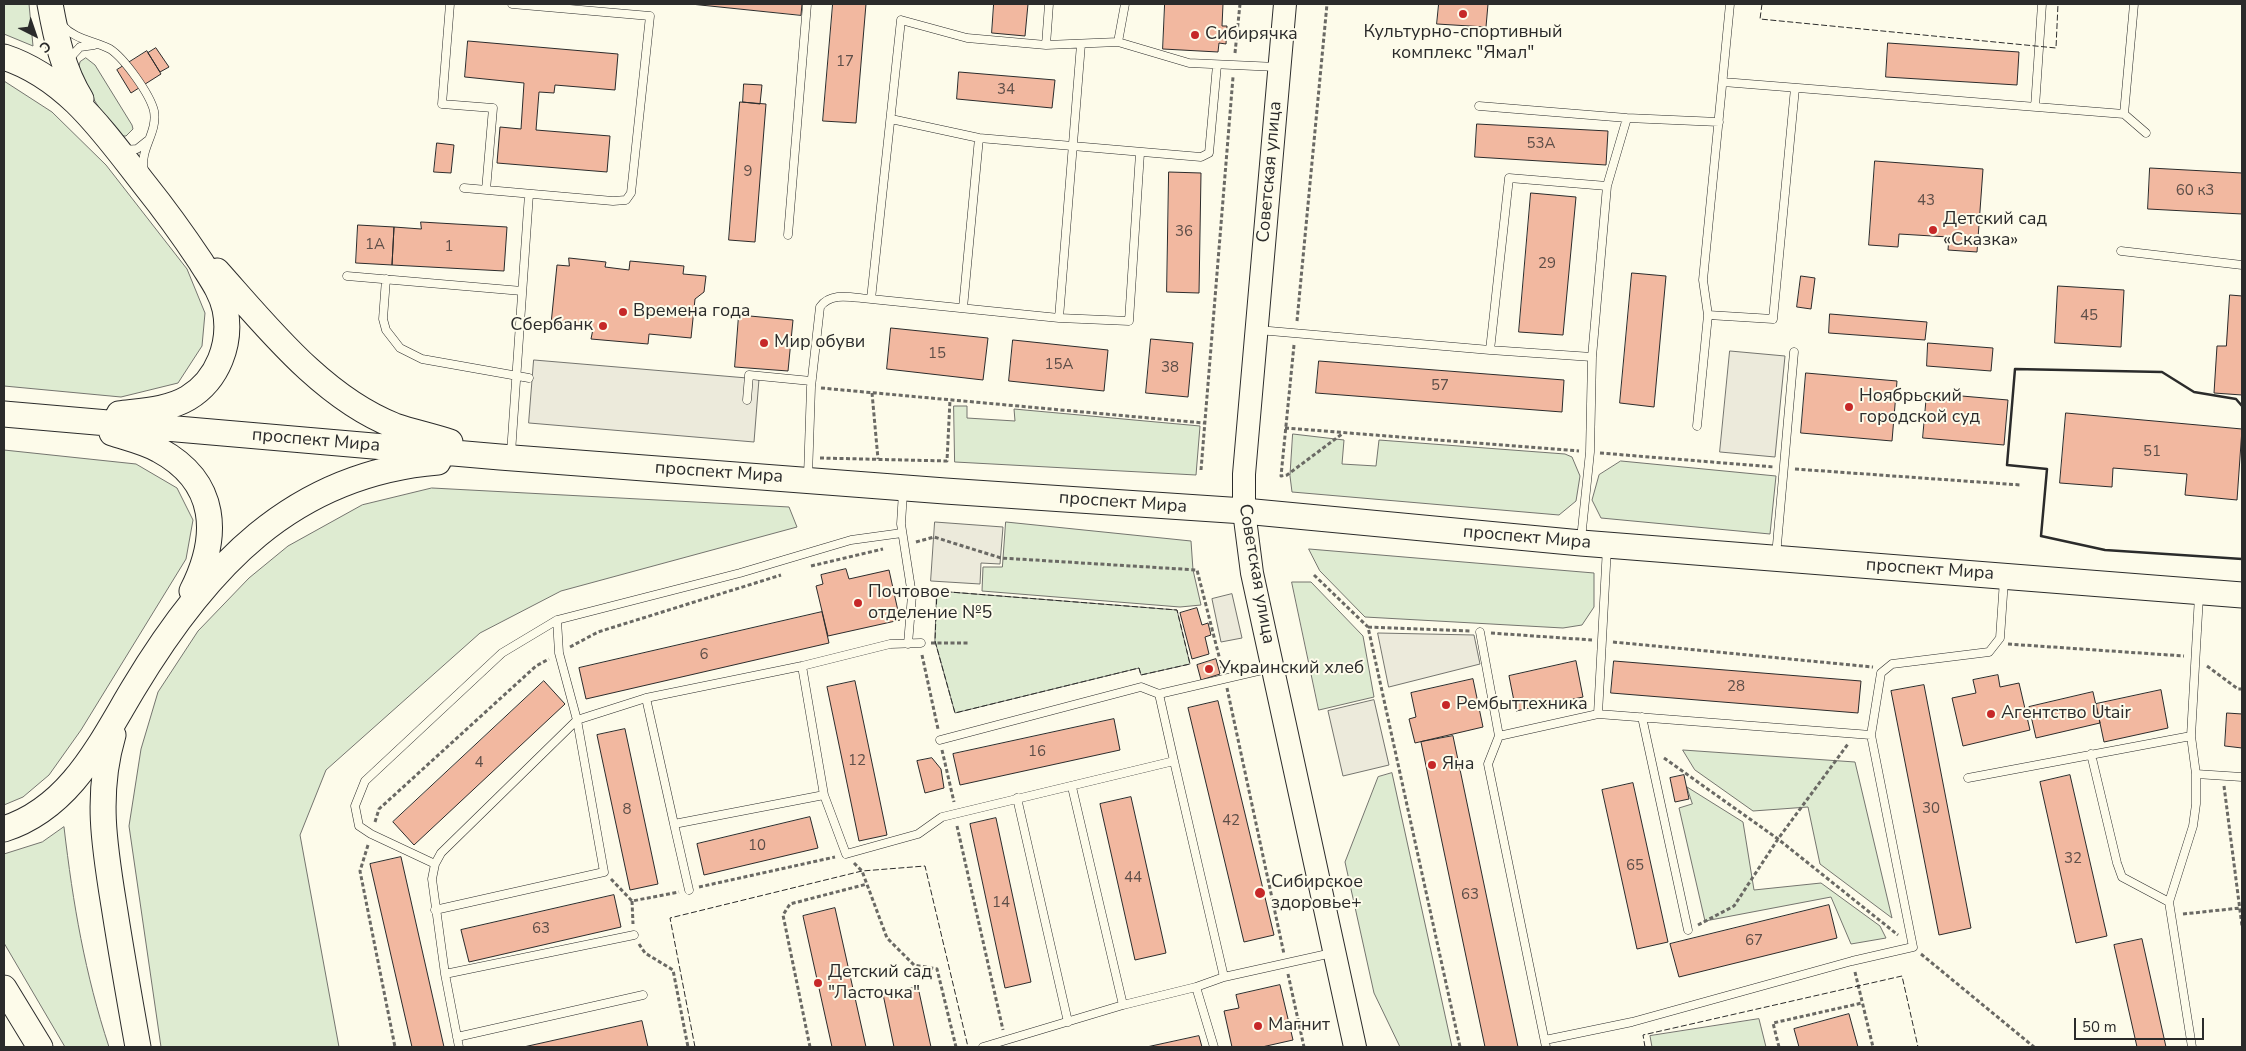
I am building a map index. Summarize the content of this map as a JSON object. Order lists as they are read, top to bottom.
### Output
{
  "streets": {
    "main road": ["Советская улица", "проспект Мира"]
  },
  "crossings": [
    ["Советская улица", "проспект Мира"]
  ],
  "places": [
    "Культурно-спортивный комплекс \"Ямал\"",
    "Сибирячка",
    "Детский сад «Сказка»",
    "Времена года",
    "Сбербанк",
    "Мир обуви",
    "Ноябрьский городской суд",
    "Почтовое отделение №5",
    "Украинский хлеб",
    "Рембыттехника",
    "Агентство Utair",
    "Яна",
    "Сибирское здоровье+",
    "Детский сад \"Ласточка\"",
    "Магнит"
  ],
  "house_numbers": [
    "17",
    "34",
    "53А",
    "9",
    "60 к3",
    "43",
    "36",
    "1А",
    "1",
    "29",
    "45",
    "15",
    "15А",
    "38",
    "57",
    "51",
    "6",
    "28",
    "16",
    "12",
    "4",
    "30",
    "8",
    "42",
    "10",
    "32",
    "65",
    "44",
    "63",
    "14",
    "63",
    "67"
  ],
  "scale_bar": "50 m",
  "north": "bottom right"
}
